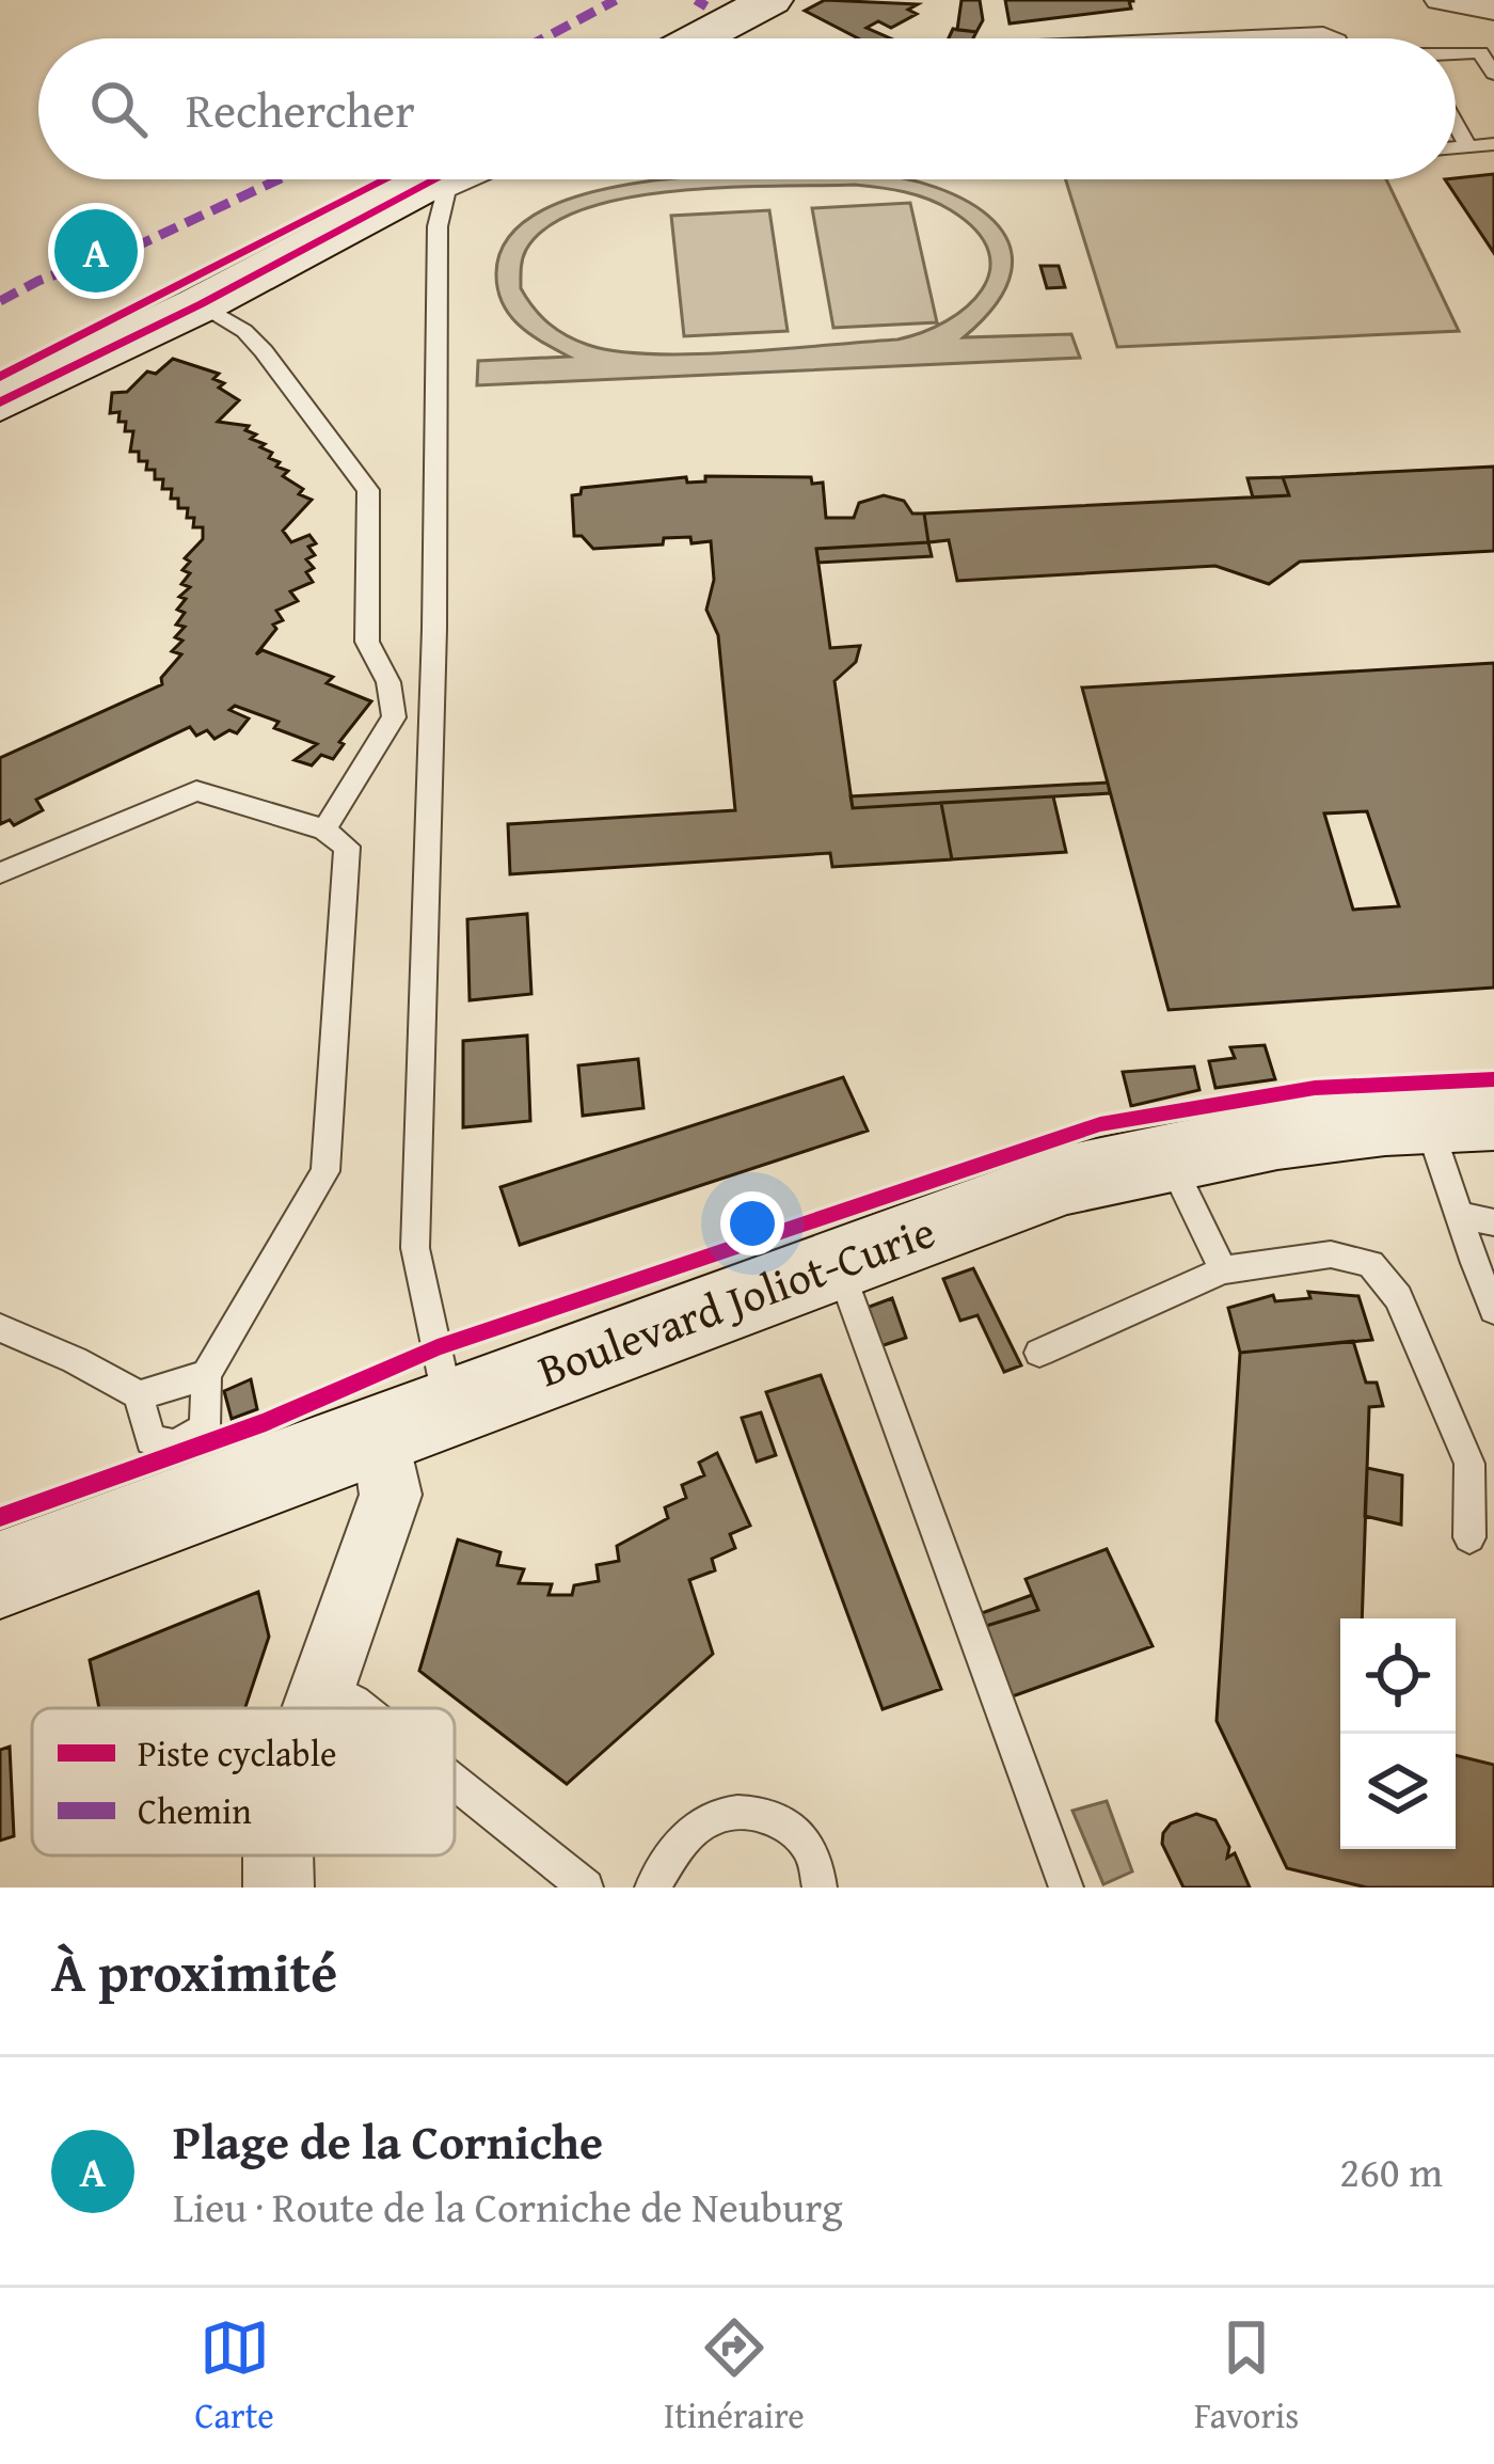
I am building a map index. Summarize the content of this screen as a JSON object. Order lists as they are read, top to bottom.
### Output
{
  "streets": {
    "main road": ["Boulevard Joliot-Curie"]
  },
  "legend": ["Piste cyclable", "Chemin"],
  "page": {
    "search": "Rechercher",
    "pins": "A",
    "heading": "À proximité",
    "list": [
      {
        "mark": "A",
        "name": "Plage de la Corniche",
        "note": "Lieu · Route de la Corniche de Neuburg",
        "value": "260 m"
      }
    ],
    "nav": ["Carte", "Itinéraire", "Favoris"]
  }
}
